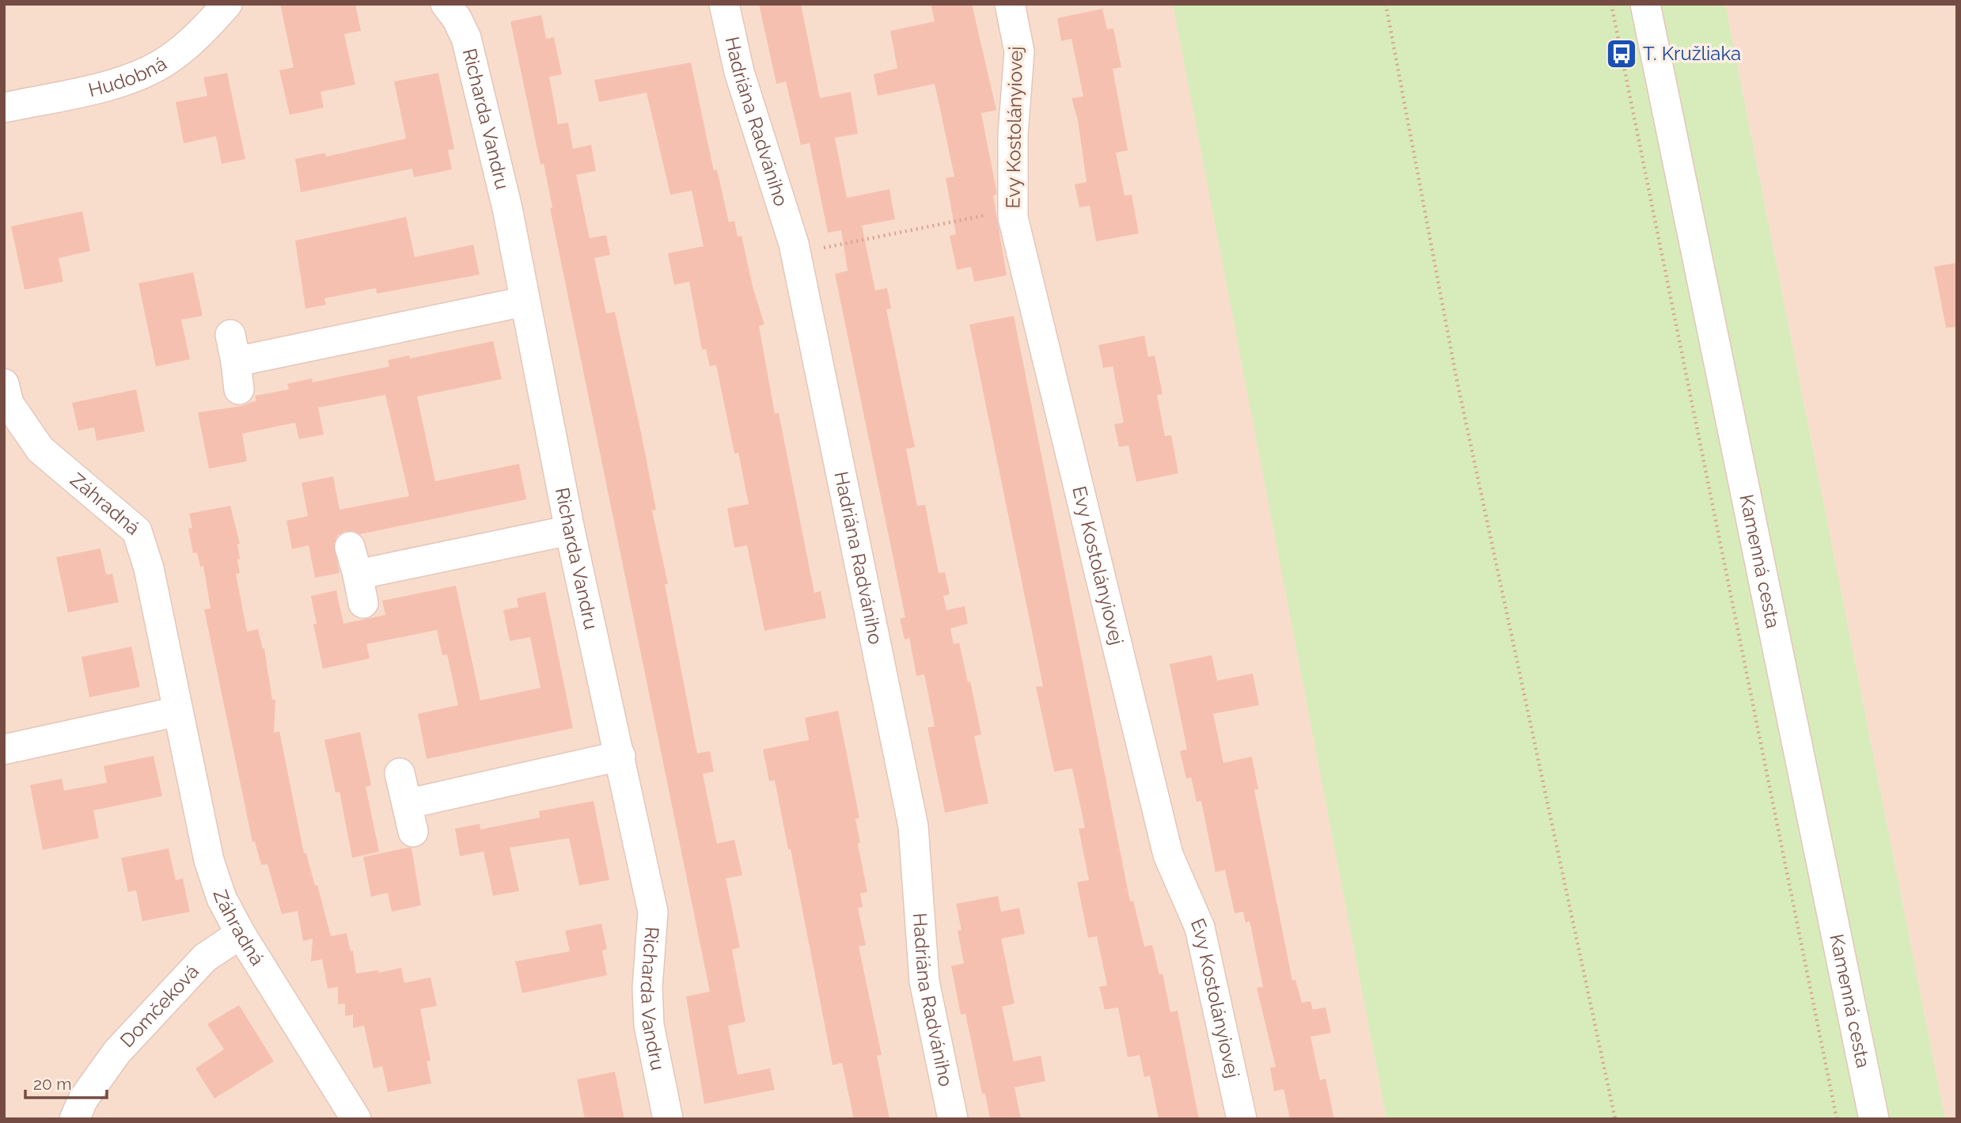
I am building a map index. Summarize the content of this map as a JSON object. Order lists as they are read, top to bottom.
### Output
{
  "streets": {
    "street": [
      "Hudobná",
      "Richarda Vandru",
      "Hadriána Radvániho",
      "Evy Kostolányiovej",
      "Záhradná",
      "Kamenná cesta",
      "Domčeková"
    ]
  },
  "crossings": [
    ["Záhradná", "Domčeková"]
  ],
  "places": {
    "bus stop": ["T. Kružliaka"]
  },
  "scale_bar": "20 m"
}
